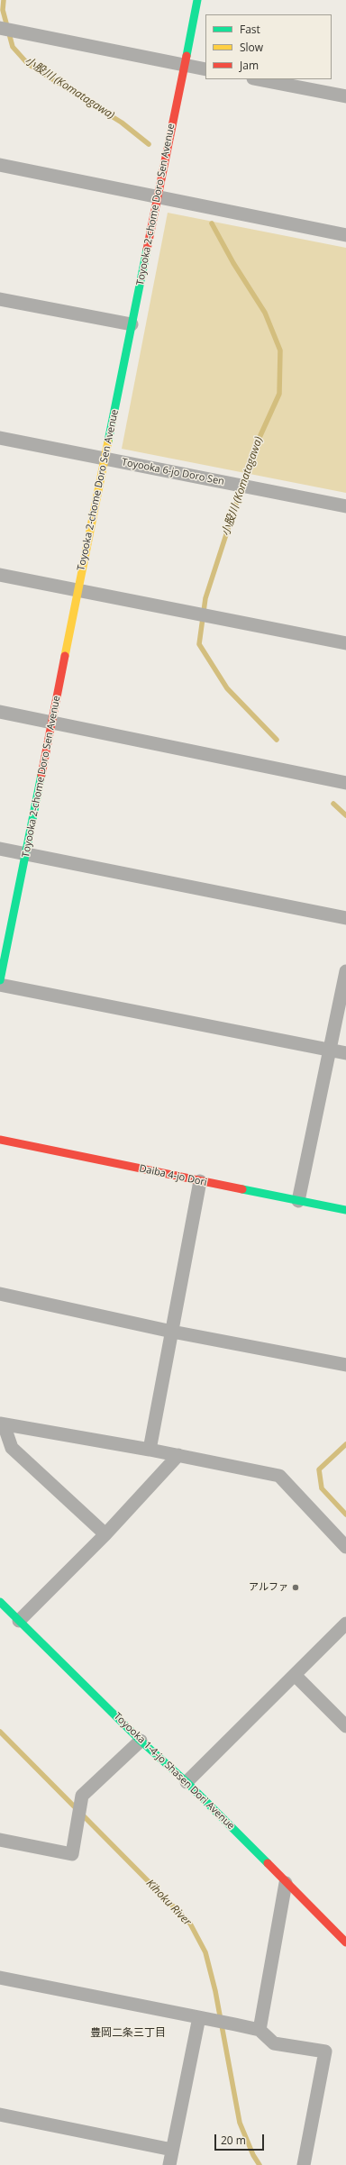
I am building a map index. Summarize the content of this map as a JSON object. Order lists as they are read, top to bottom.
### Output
{
  "streets": {
    "street": [
      "Toyooka 2-chome Doro Sen Avenue",
      "Toyooka 6-jo Doro Sen",
      "Daiba 4-jo Dori",
      "Toyooka 1-4-jo Shasen Dori Avenue"
    ]
  },
  "crossings": [
    ["Toyooka 2-chome Doro Sen Avenue", "Toyooka 6-jo Doro Sen"]
  ],
  "districts": ["豊岡二条三丁目"],
  "water": ["小股川 (Komatagawa)", "Kihoku River"],
  "places": ["アルファ"],
  "legend": ["Fast", "Slow", "Jam"],
  "scale_bar": "20 m"
}
